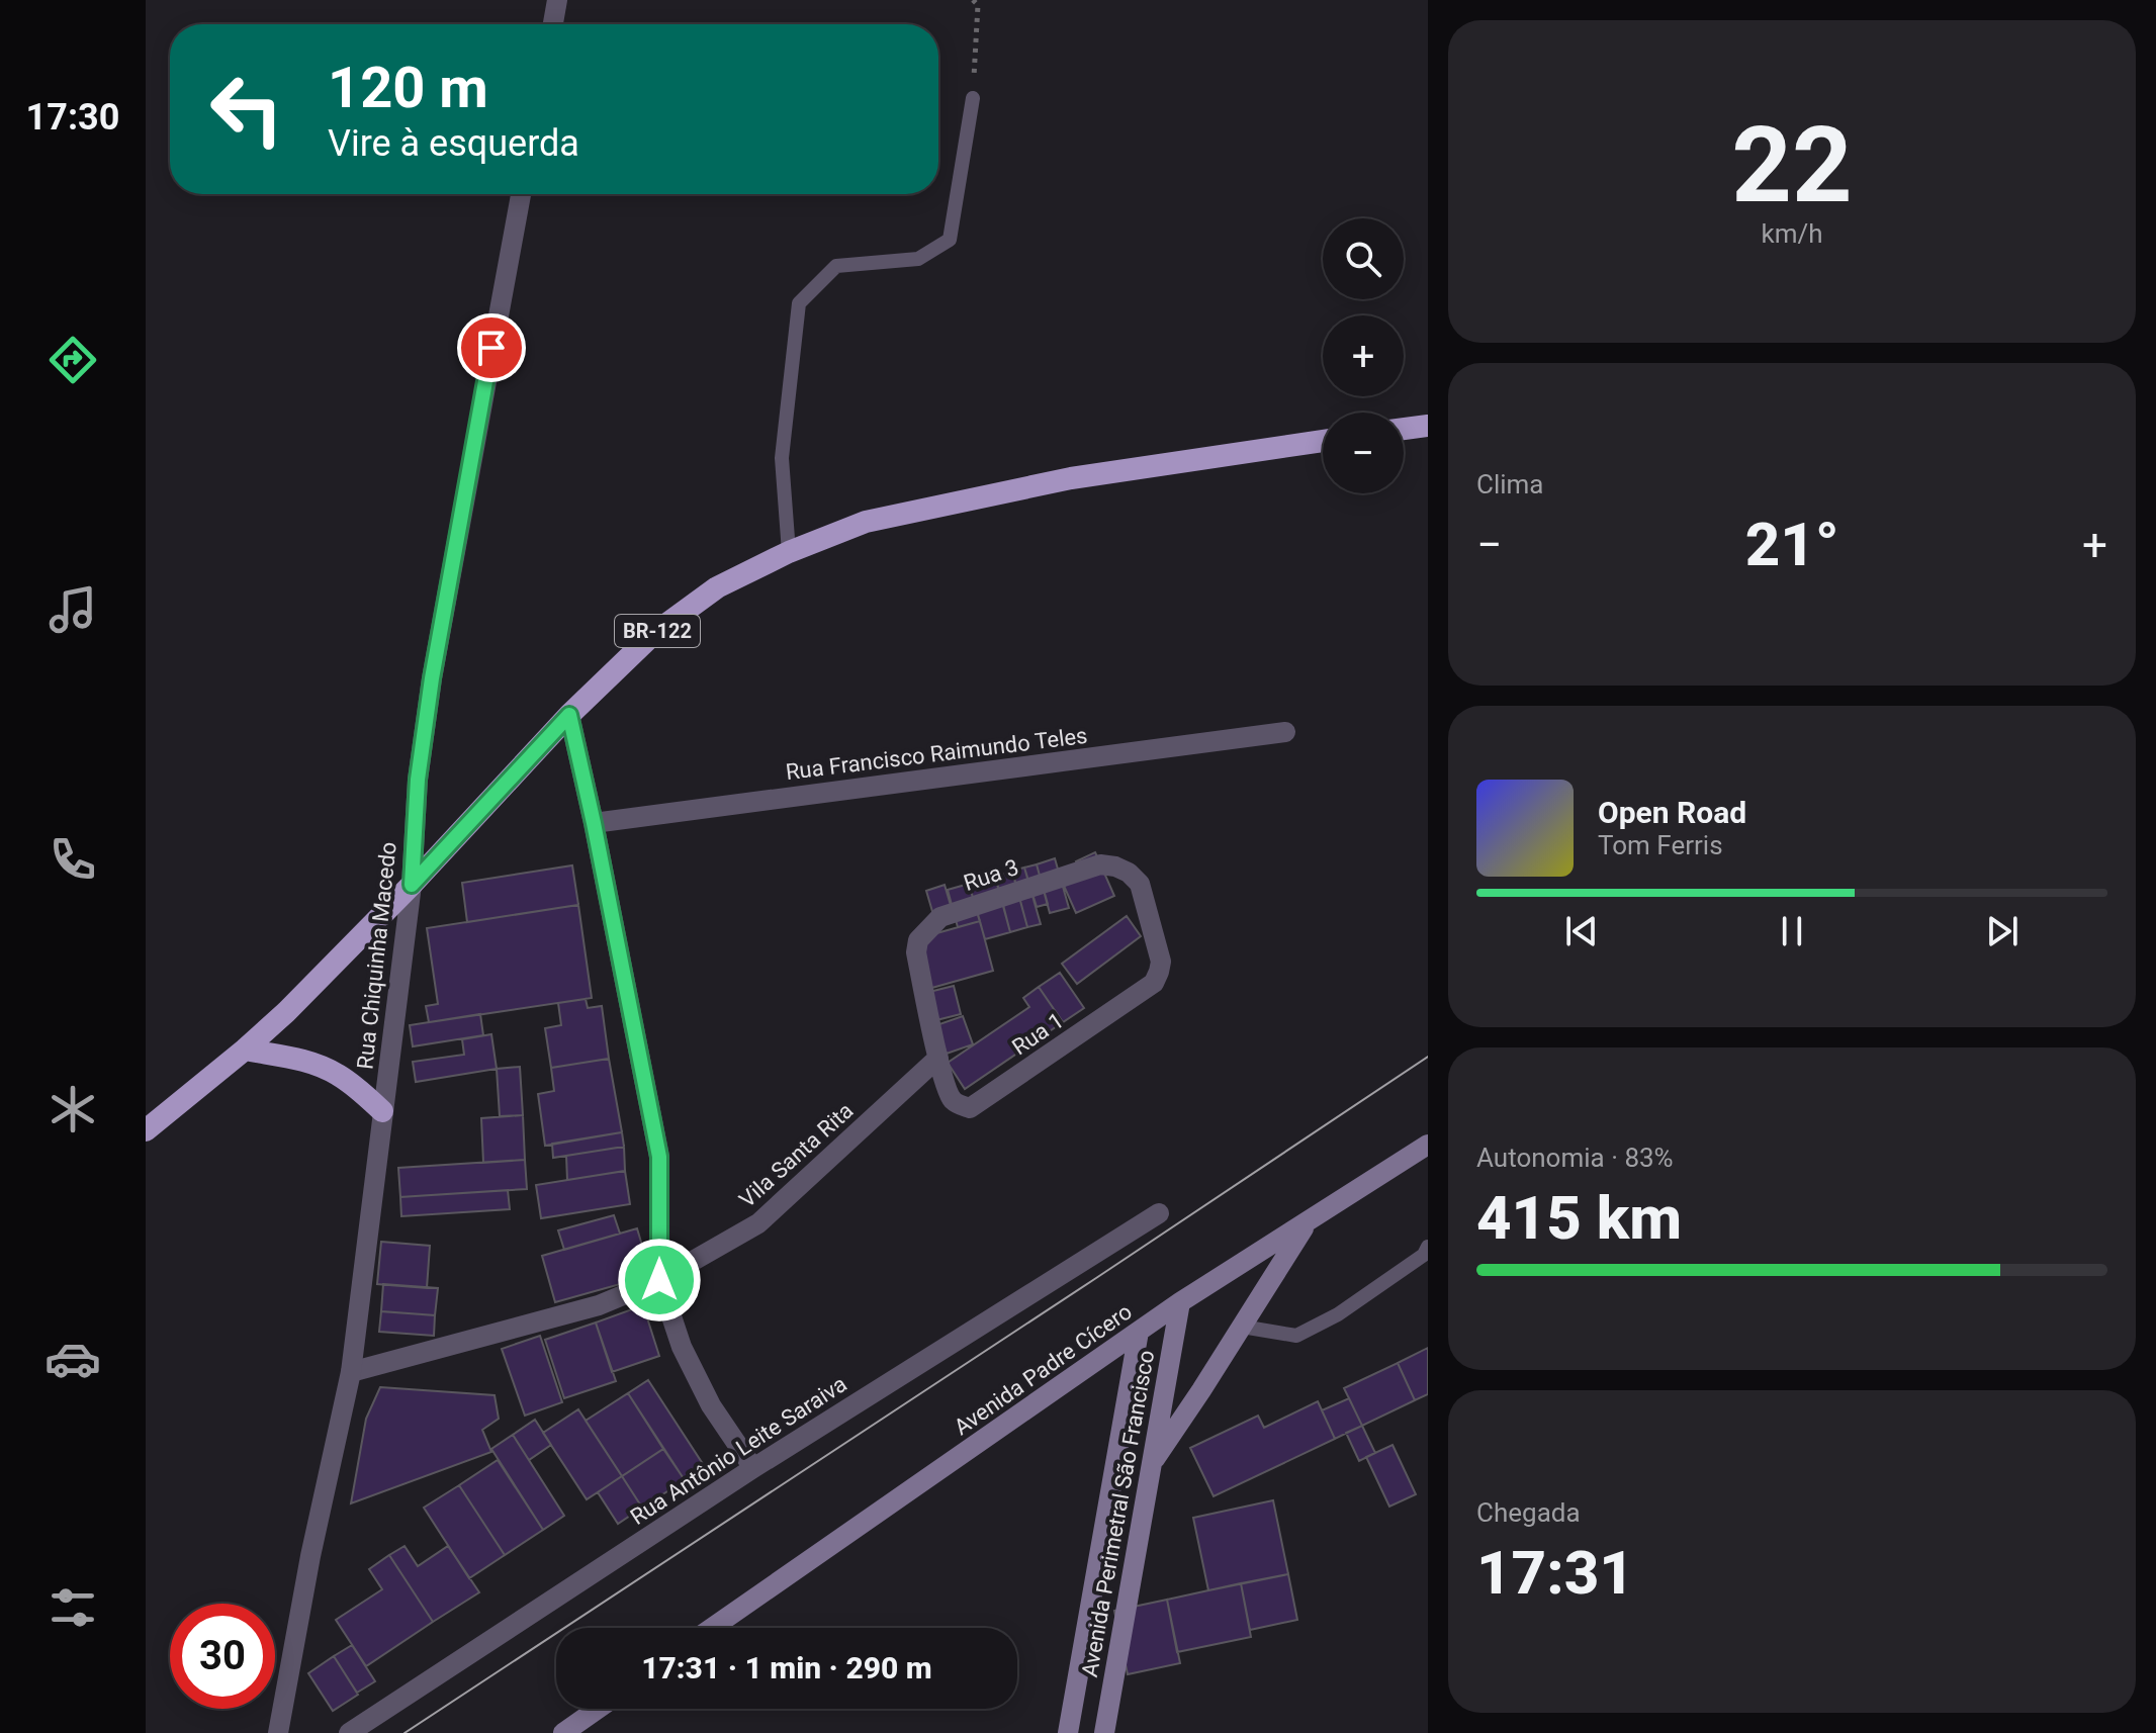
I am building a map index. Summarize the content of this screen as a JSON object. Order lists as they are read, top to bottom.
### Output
{
  "streets": {
    "highway": ["BR-122"],
    "main road": ["Avenida Padre Cícero", "Avenida Perimetral São Francisco"],
    "street": [
      "Rua Francisco Raimundo Teles",
      "Rua 3",
      "Rua Chiquinha Macedo",
      "Rua 1",
      "Vila Santa Rita",
      "Rua Antônio Leite Saraiva"
    ]
  },
  "crossings": [
    ["BR-122", "Rua Chiquinha Macedo"],
    ["Rua 3", "Rua 1"],
    ["Rua 3", "Vila Santa Rita"],
    ["Rua Chiquinha Macedo", "Vila Santa Rita"],
    ["Rua 1", "Vila Santa Rita"],
    ["Avenida Padre Cícero", "Avenida Perimetral São Francisco"]
  ],
  "page": {
    "tabs": "17:30",
    "tile": [
      ["22", "km/h"],
      "Clima",
      ["Autonomia · 83%", "415 km"],
      ["Chegada", "17:31"]
    ],
    "turn": ["120 m", "Vire à esquerda"],
    "map_buttons": ["+", "−"],
    "heat": ["−", "21°", "+"],
    "song": ["Open Road", "Tom Ferris"],
    "limit": "30",
    "trip": "17:31 · 1 min · 290 m"
  }
}
